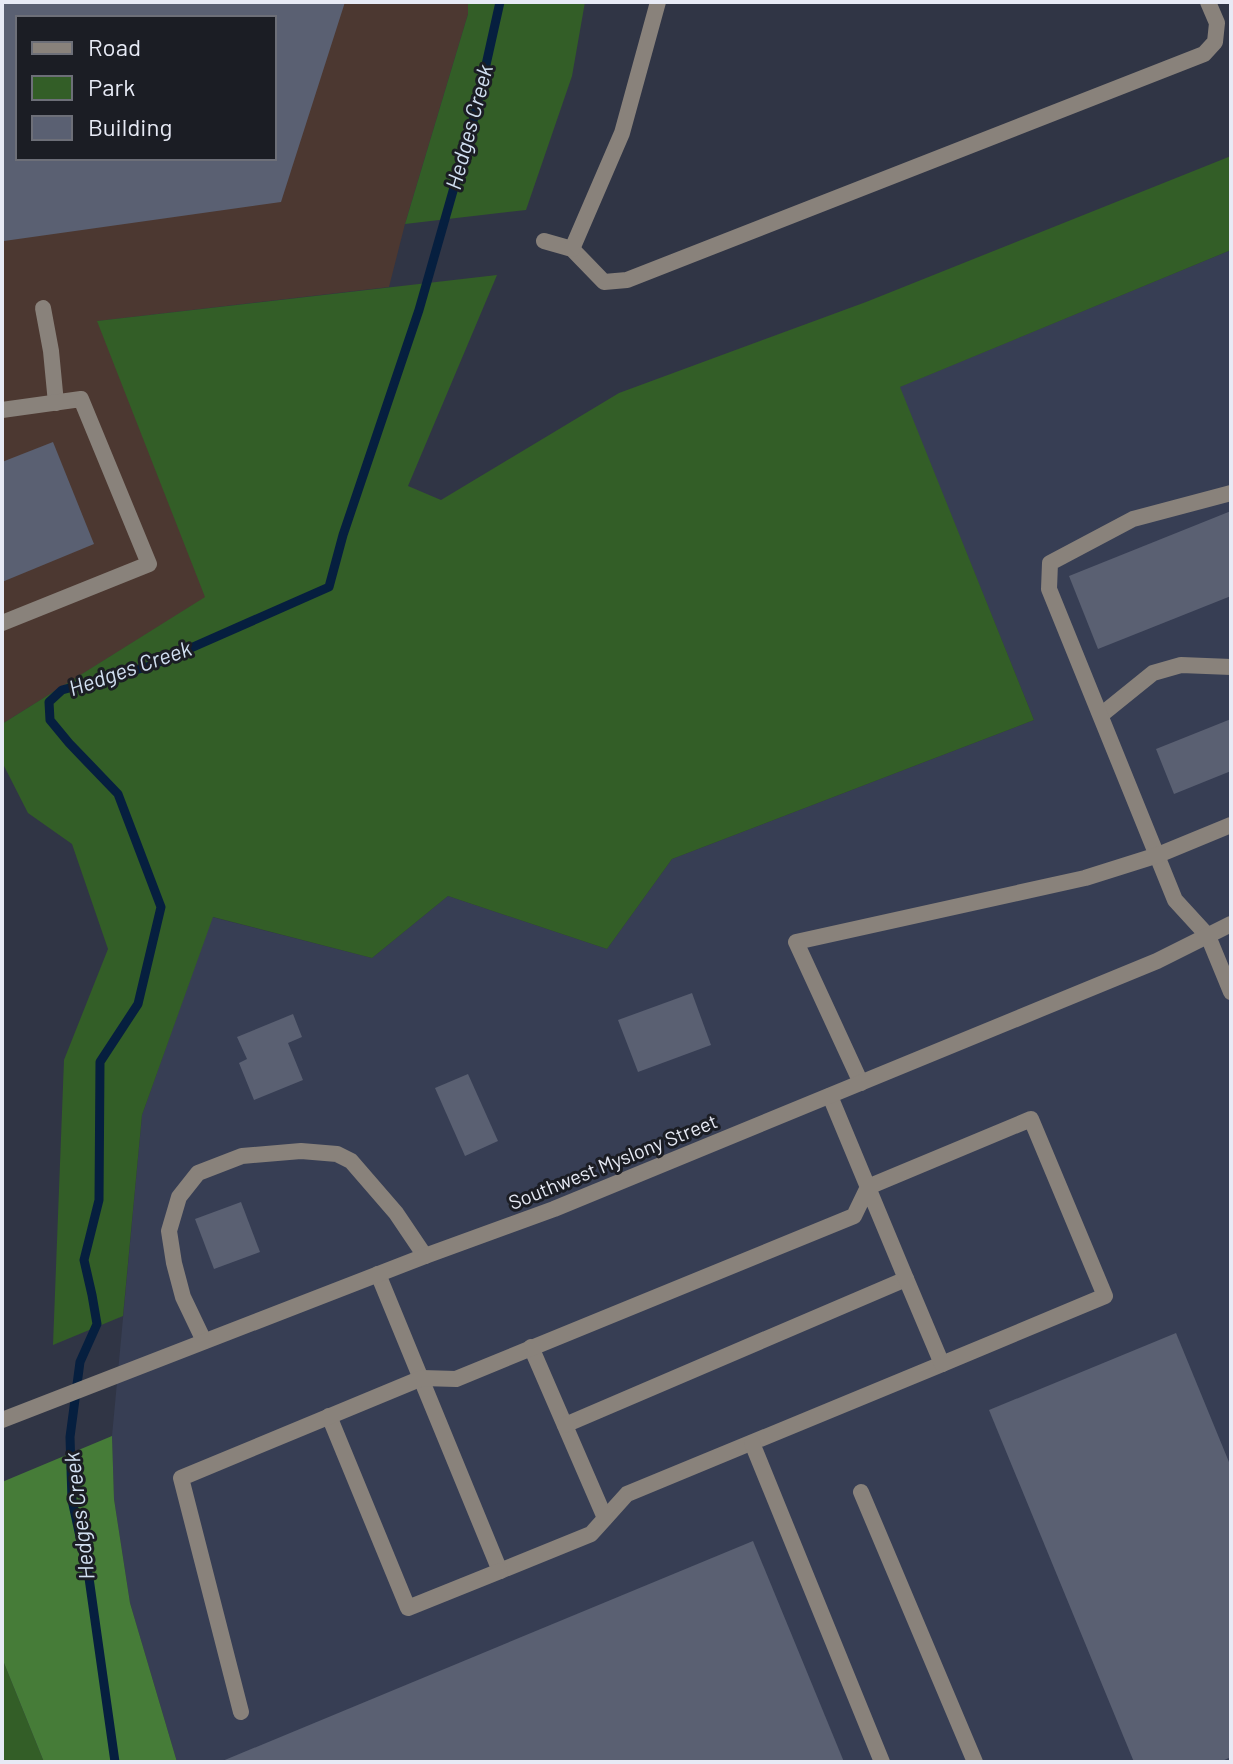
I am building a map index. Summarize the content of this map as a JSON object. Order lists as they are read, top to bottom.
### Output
{
  "streets": {
    "street": ["Southwest Myslony Street"]
  },
  "water": ["Hedges Creek"],
  "legend": ["Road", "Park", "Building"]
}
